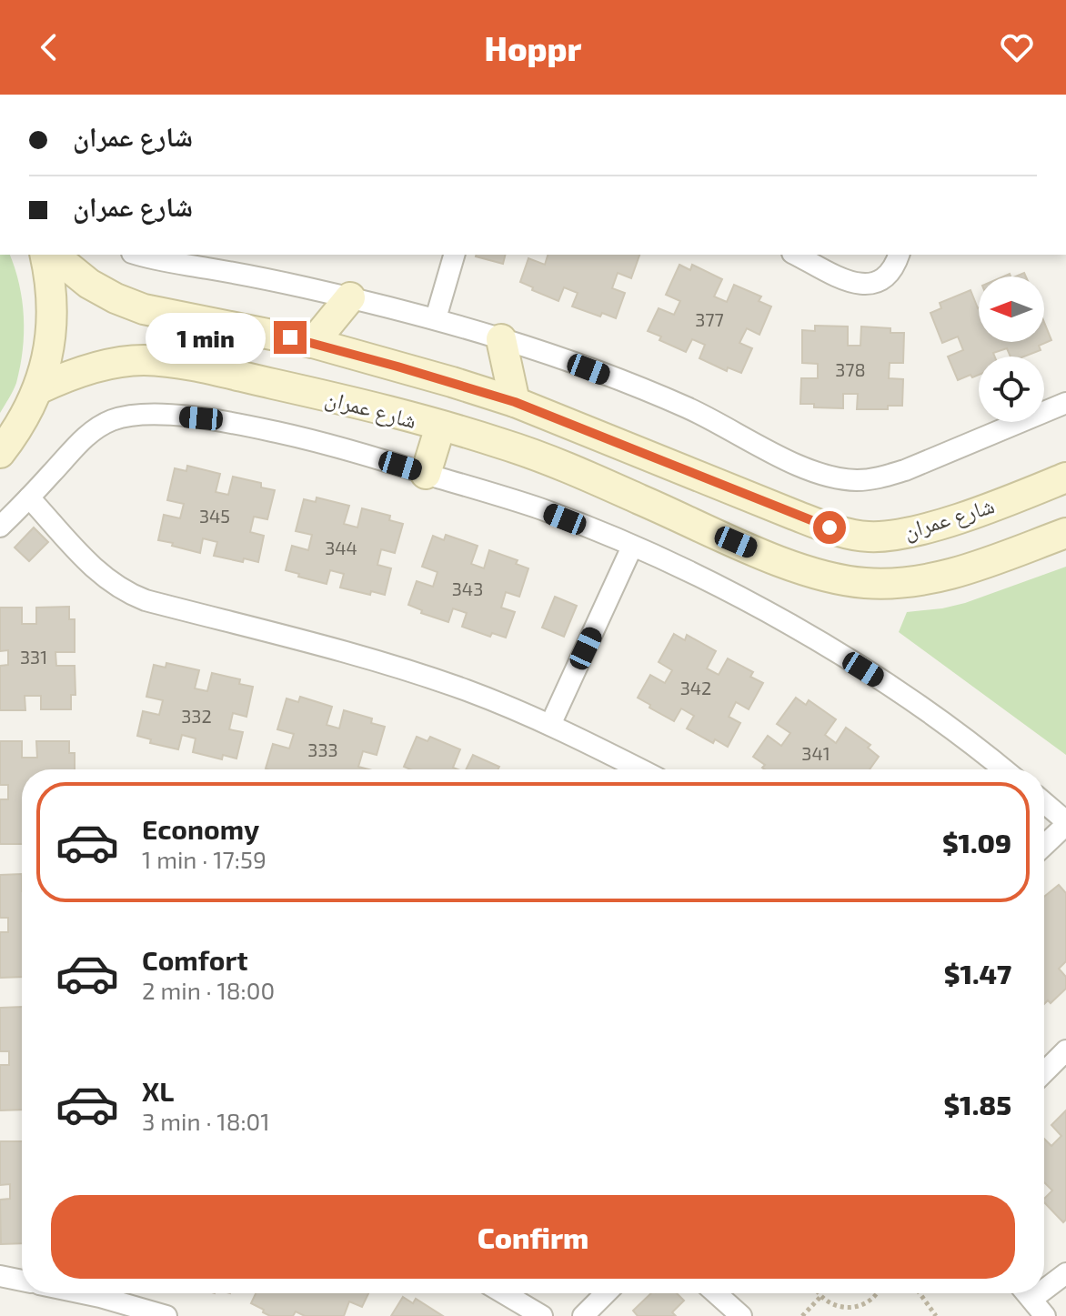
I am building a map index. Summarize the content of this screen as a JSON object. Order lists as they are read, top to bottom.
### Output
{
  "streets": {
    "street": ["شارع عمران"]
  },
  "house_numbers": [
    "377",
    "378",
    "345",
    "344",
    "343",
    "331",
    "342",
    "332",
    "333",
    "341"
  ],
  "north": "left",
  "page": {
    "header": "Hoppr",
    "banner": ["شارع عمران", "شارع عمران"],
    "bubble": "1 min",
    "list": [
      {
        "name": "Economy",
        "note": "1 min · 17:59",
        "value": "$1.09"
      },
      {
        "name": "Comfort",
        "note": "2 min · 18:00",
        "value": "$1.47"
      },
      {
        "name": "XL",
        "note": "3 min · 18:01",
        "value": "$1.85"
      }
    ],
    "buttons": "Confirm"
  }
}
